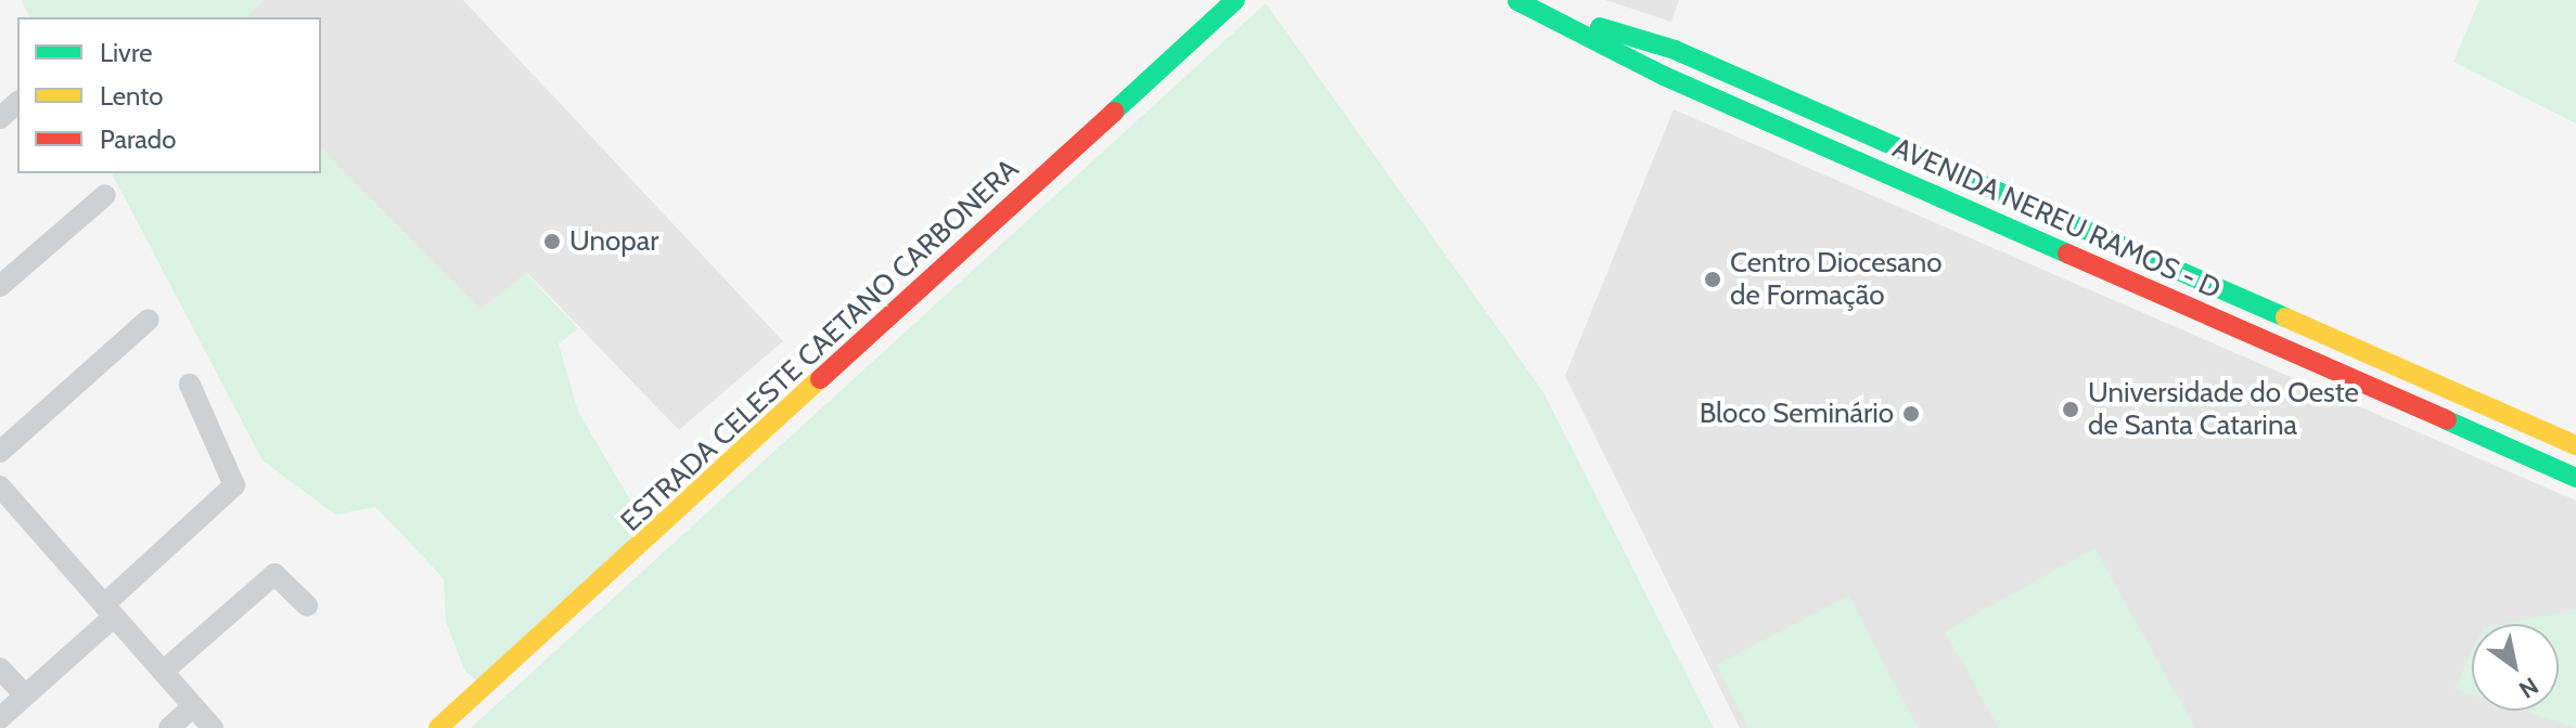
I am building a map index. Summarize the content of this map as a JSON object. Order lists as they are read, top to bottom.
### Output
{
  "streets": {
    "street": ["AVENIDA NEREU RAMOS - D", "ESTRADA CELESTE CAETANO CARBONERA"]
  },
  "places": [
    "Unopar",
    "Centro Diocesano de Formação",
    "Universidade do Oeste de Santa Catarina",
    "Bloco Seminário"
  ],
  "legend": ["Livre", "Lento", "Parado"],
  "north": "bottom right"
}
